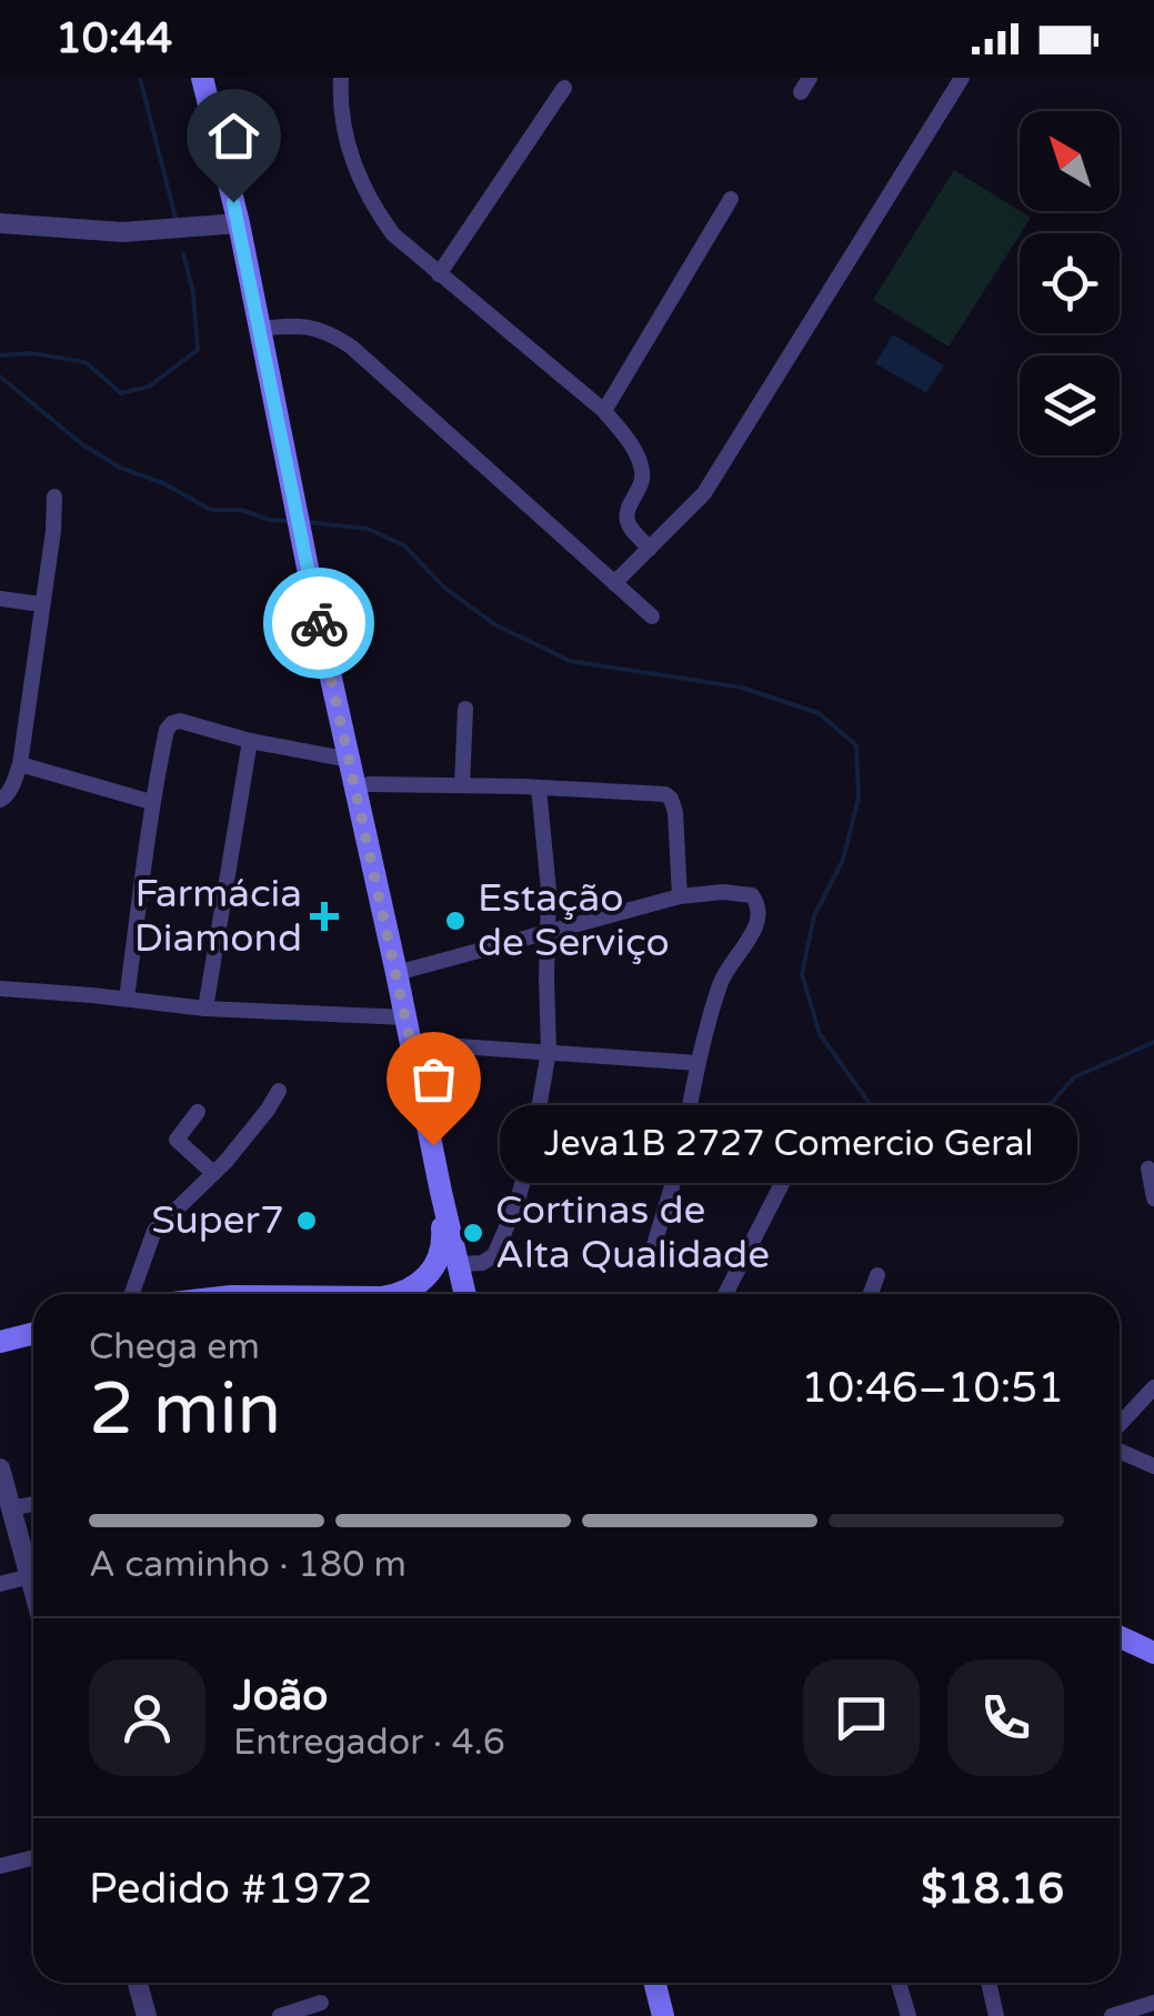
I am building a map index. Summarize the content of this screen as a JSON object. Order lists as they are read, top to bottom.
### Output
{
  "places": {
    "health": ["Farmácia Diamond"],
    "other": [
      "Estação de Serviço",
      "Jeva1B 2727 Comercio Geral",
      "Super7",
      "Cortinas de Alta Qualidade"
    ]
  },
  "north": "top left",
  "page": {
    "status": "10:44",
    "bubble": "Jeva1B 2727 Comercio Geral",
    "heading": ["2 min", "Chega em", "10:46–10:51"],
    "panel": [
      "João",
      "Entregador · 4.6",
      "Pedido #1972",
      "$18.16"
    ],
    "bar": "A caminho · 180 m"
  }
}
